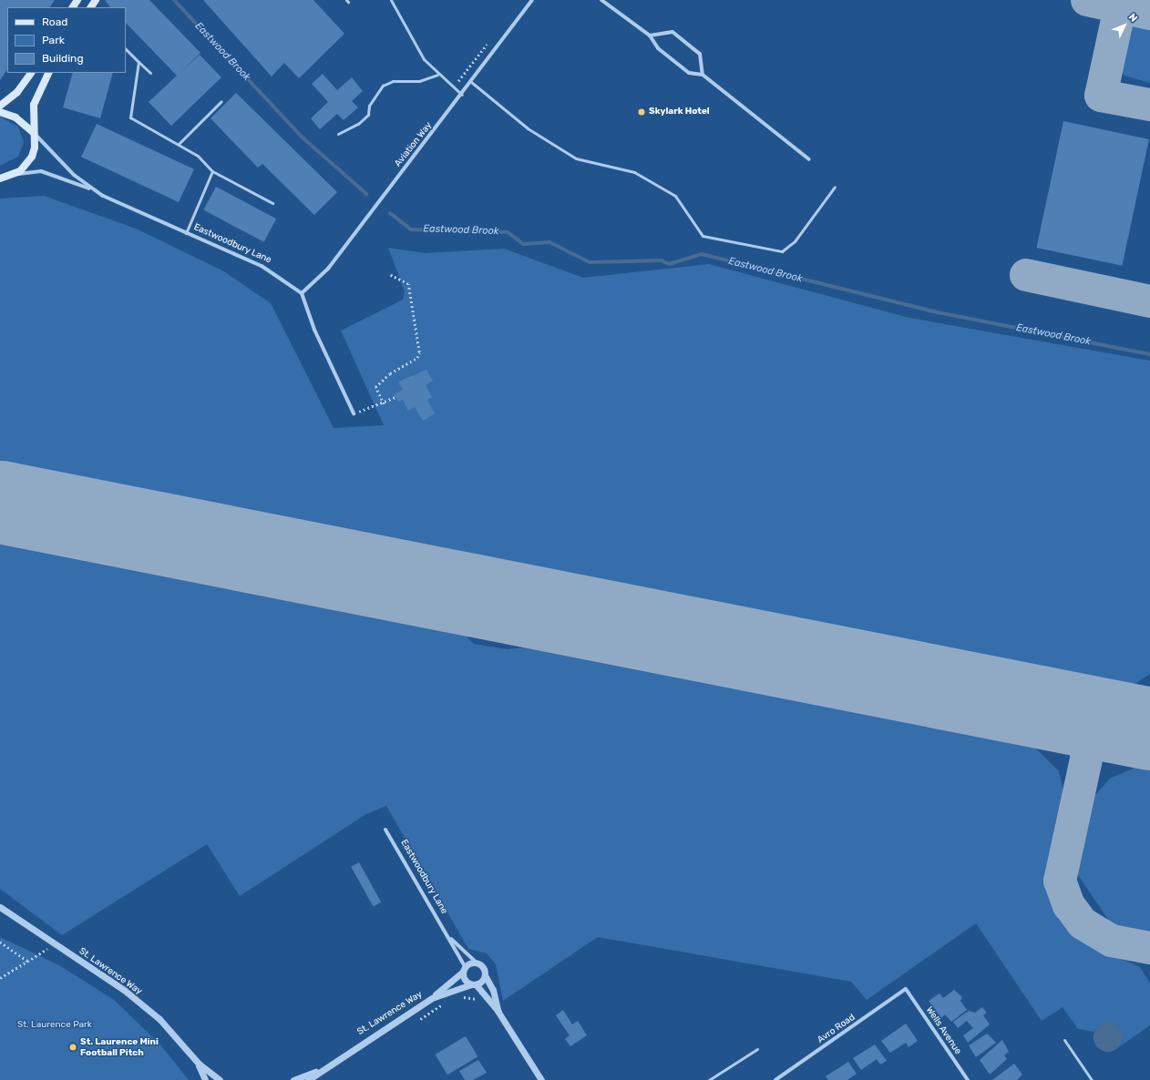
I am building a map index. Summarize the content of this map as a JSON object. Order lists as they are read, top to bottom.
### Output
{
  "streets": {
    "main road": ["Eastwoodbury Lane"],
    "street": [
      "Aviation Way",
      "St. Lawrence Way",
      "Avro Road",
      "Wells Avenue"
    ]
  },
  "crossings": [
    ["Aviation Way", "Eastwoodbury Lane"],
    ["Eastwoodbury Lane", "St. Lawrence Way"],
    ["Avro Road", "Wells Avenue"]
  ],
  "water": ["Eastwood Brook"],
  "parks": ["St. Laurence Park"],
  "places": ["Skylark Hotel", "St. Laurence Mini Football Pitch"],
  "legend": ["Road", "Park", "Building"],
  "north": "top right"
}
